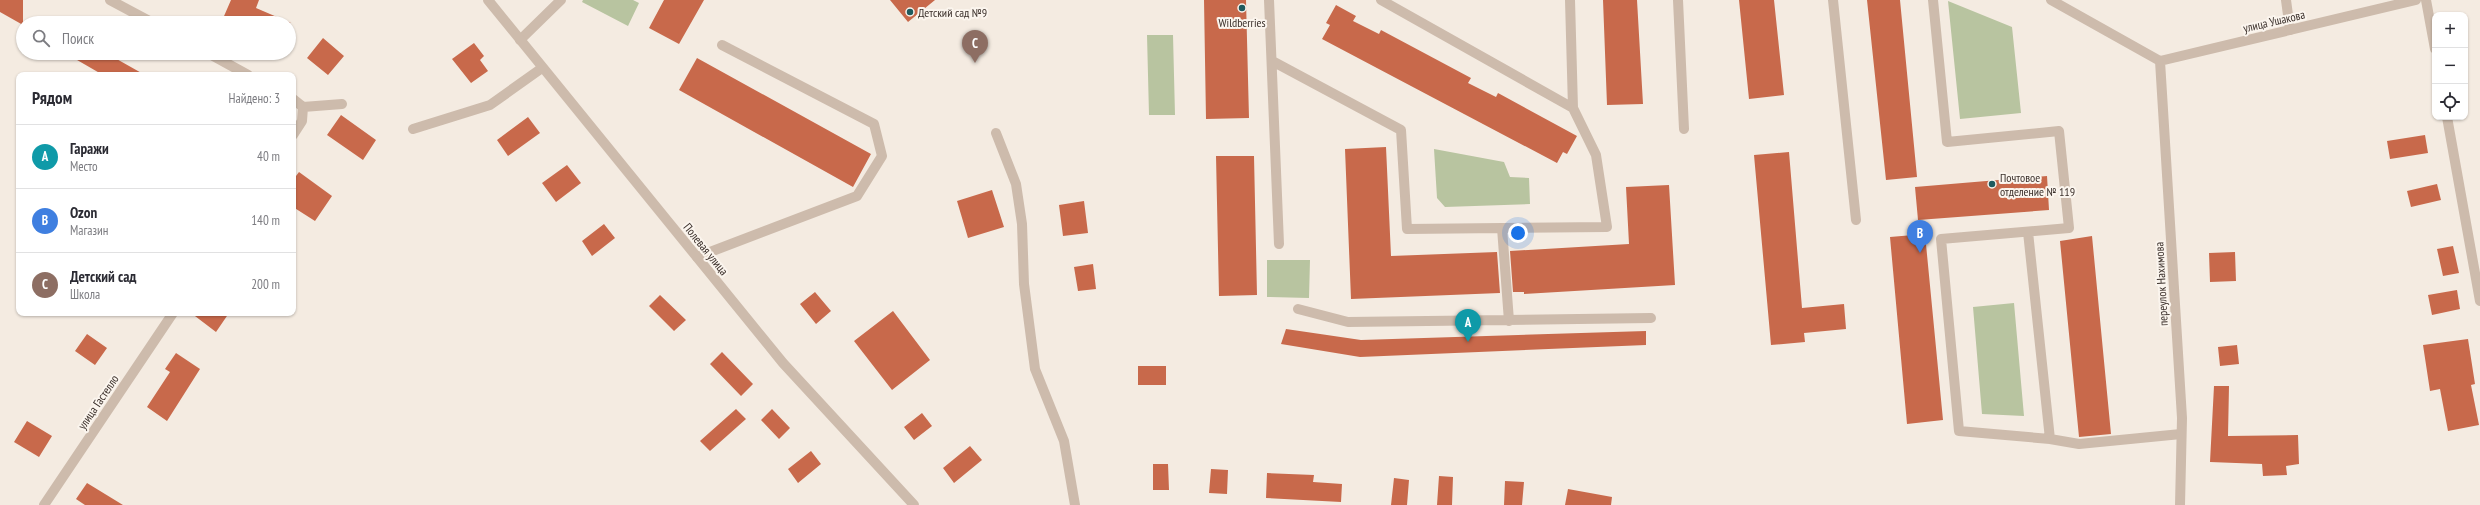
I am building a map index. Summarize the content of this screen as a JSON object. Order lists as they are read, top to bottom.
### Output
{
  "streets": {
    "street": [
      "улица Ушакова",
      "Полевая улица",
      "переулок Нахимова",
      "улица Гастелло"
    ]
  },
  "crossings": [
    ["улица Ушакова", "переулок Нахимова"]
  ],
  "places": ["Wildberries", "Детский сад №9", "Почтовое отделение № 119"],
  "page": {
    "map_buttons": ["+", "−"],
    "search": "Поиск",
    "pins": ["C", "B", "A"],
    "heading": ["Рядом", "Найдено: 3"],
    "list": [
      {
        "mark": "A",
        "name": "Гаражи",
        "note": "Место",
        "value": "40 m"
      },
      {
        "mark": "B",
        "name": "Ozon",
        "note": "Магазин",
        "value": "140 m"
      },
      {
        "mark": "C",
        "name": "Детский сад",
        "note": "Школа",
        "value": "200 m"
      }
    ]
  }
}
